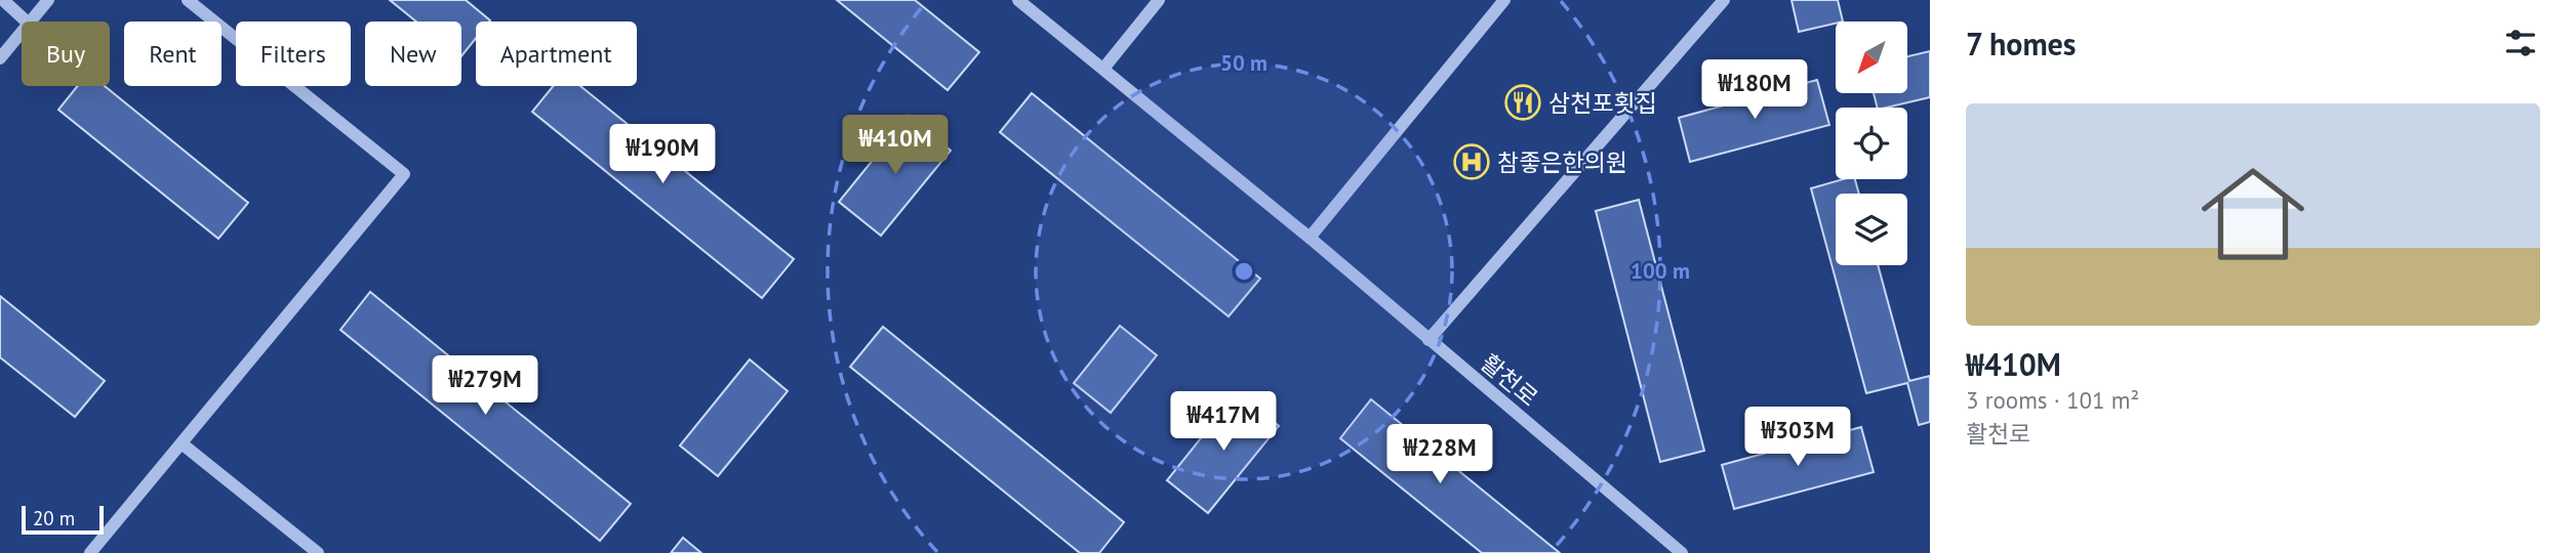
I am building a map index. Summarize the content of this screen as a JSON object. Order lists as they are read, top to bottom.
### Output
{
  "streets": {
    "street": ["활천로"]
  },
  "places": {
    "restaurant": ["삼천포횟집"],
    "hospital": ["참좋은한의원"]
  },
  "scale_bar": "20 m",
  "north": "bottom left",
  "page": {
    "heading": "7 homes",
    "chip": [
      "Buy",
      "Rent",
      "Filters",
      "New",
      "Apartment"
    ],
    "price": [
      "₩180M",
      "₩410M",
      "₩190M",
      "₩279M",
      "₩417M",
      "₩303M",
      "₩228M"
    ],
    "list": [
      {
        "name": "₩410M",
        "note": "3 rooms · 101 m² · 활천로"
      }
    ],
    "scale": "20 m"
  },
  "rings": ["50 m", "100 m"]
}
